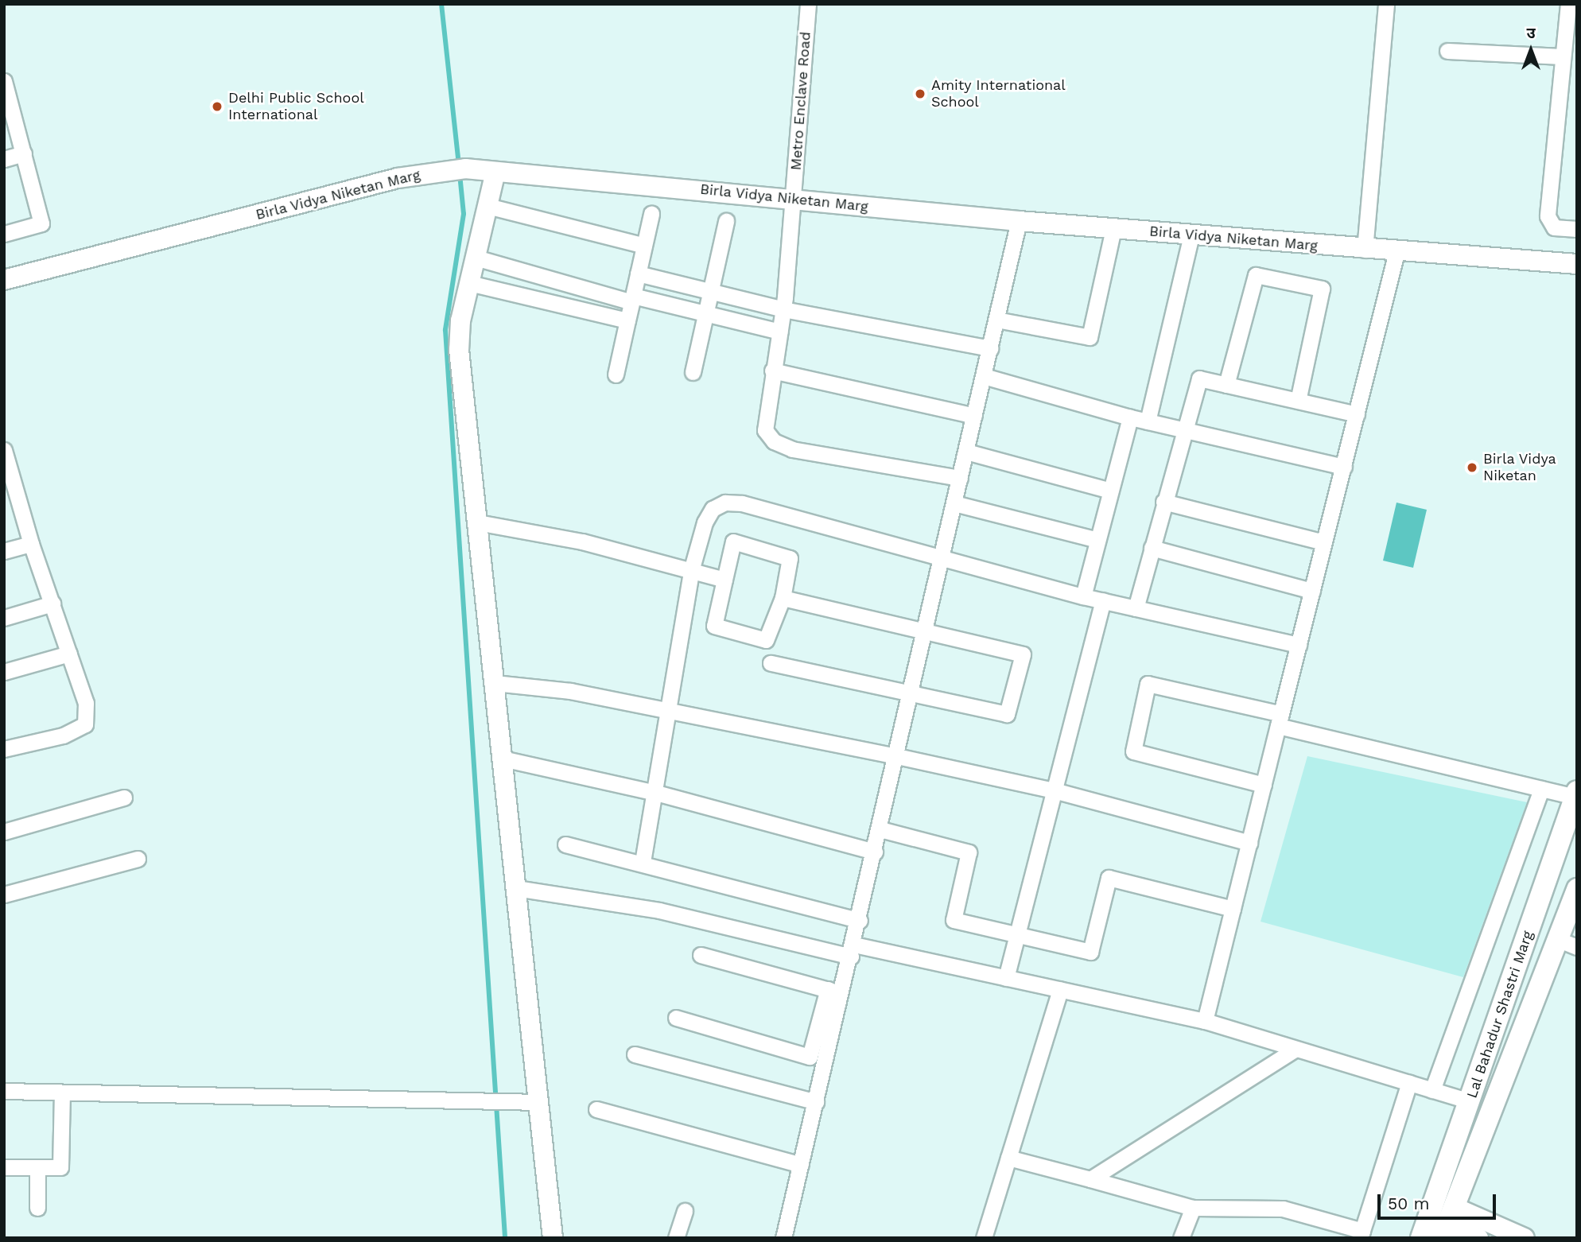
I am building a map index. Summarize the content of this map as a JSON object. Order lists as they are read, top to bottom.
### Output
{
  "streets": {
    "main road": ["Lal Bahadur Shastri Marg"],
    "street": ["Metro Enclave Road", "Birla Vidya Niketan Marg"]
  },
  "crossings": [
    ["Metro Enclave Road", "Birla Vidya Niketan Marg"]
  ],
  "places": ["Amity International School", "Delhi Public School International", "Birla Vidya Niketan"],
  "scale_bar": "50 m",
  "north": "top"
}
